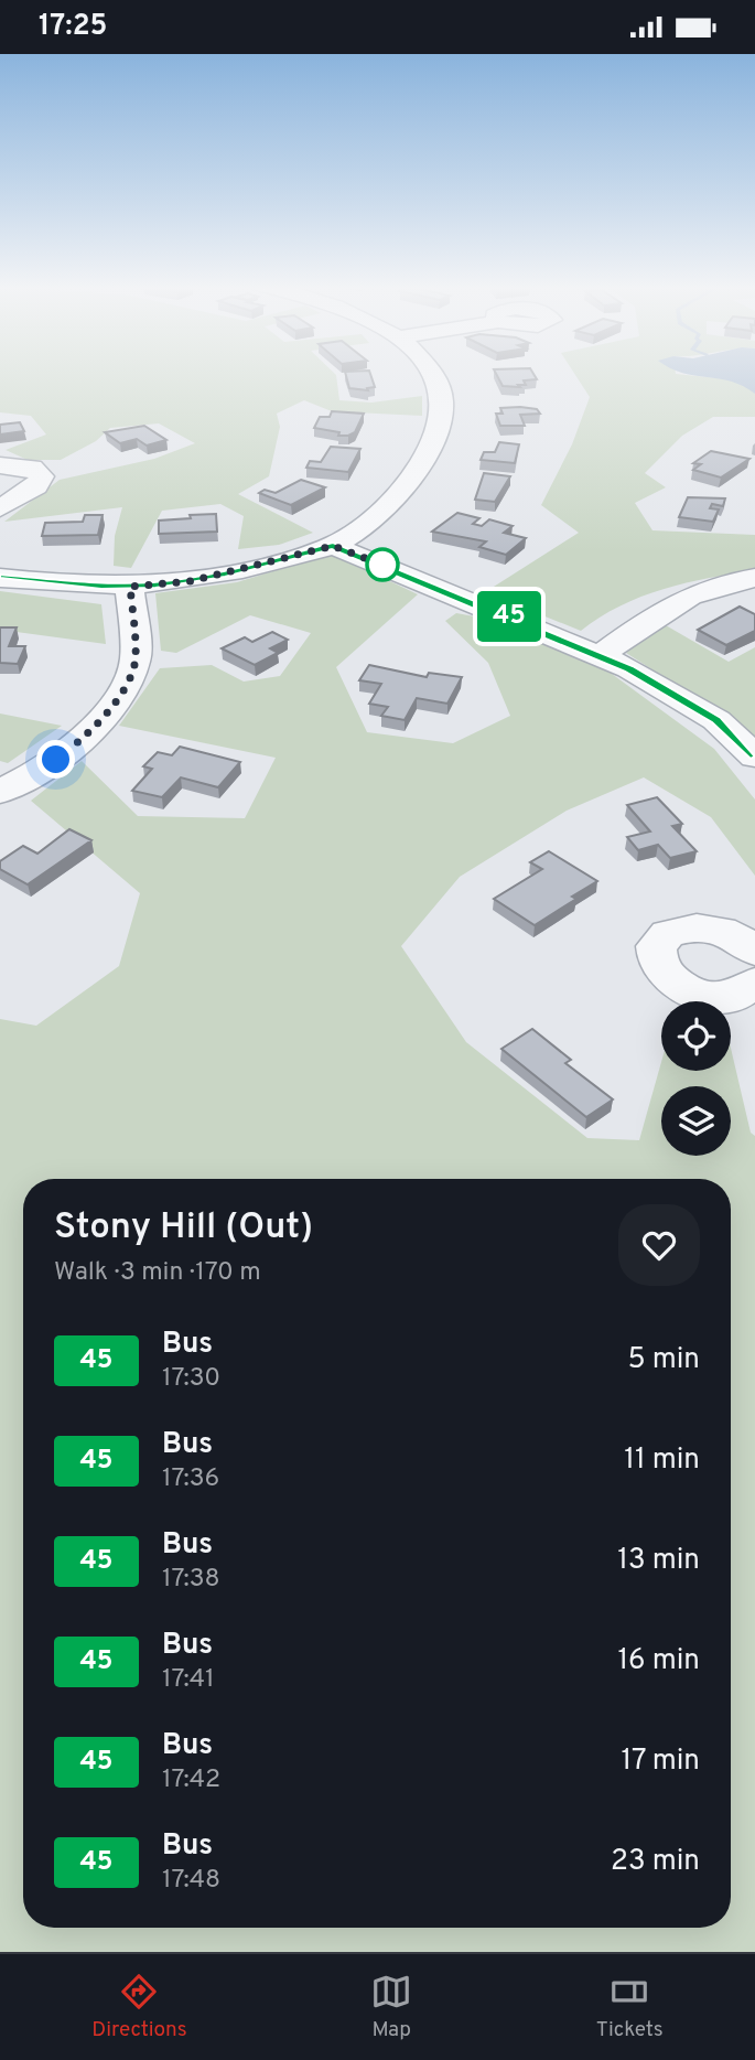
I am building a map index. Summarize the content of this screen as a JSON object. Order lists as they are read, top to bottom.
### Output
{
  "lines": ["bus line 45"],
  "page": {
    "status": "17:25",
    "on_map": "45",
    "heading": ["Stony Hill (Out)", "Walk · 3 min · 170 m"],
    "list": [
      {
        "mark": "45",
        "name": "Bus",
        "note": "17:30",
        "value": "5 min"
      },
      {
        "mark": "45",
        "name": "Bus",
        "note": "17:36",
        "value": "11 min"
      },
      {
        "mark": "45",
        "name": "Bus",
        "note": "17:38",
        "value": "13 min"
      },
      {
        "mark": "45",
        "name": "Bus",
        "note": "17:41",
        "value": "16 min"
      },
      {
        "mark": "45",
        "name": "Bus",
        "note": "17:42",
        "value": "17 min"
      },
      {
        "mark": "45",
        "name": "Bus",
        "note": "17:48",
        "value": "23 min"
      }
    ],
    "tabs": ["Directions", "Map", "Tickets"]
  }
}
